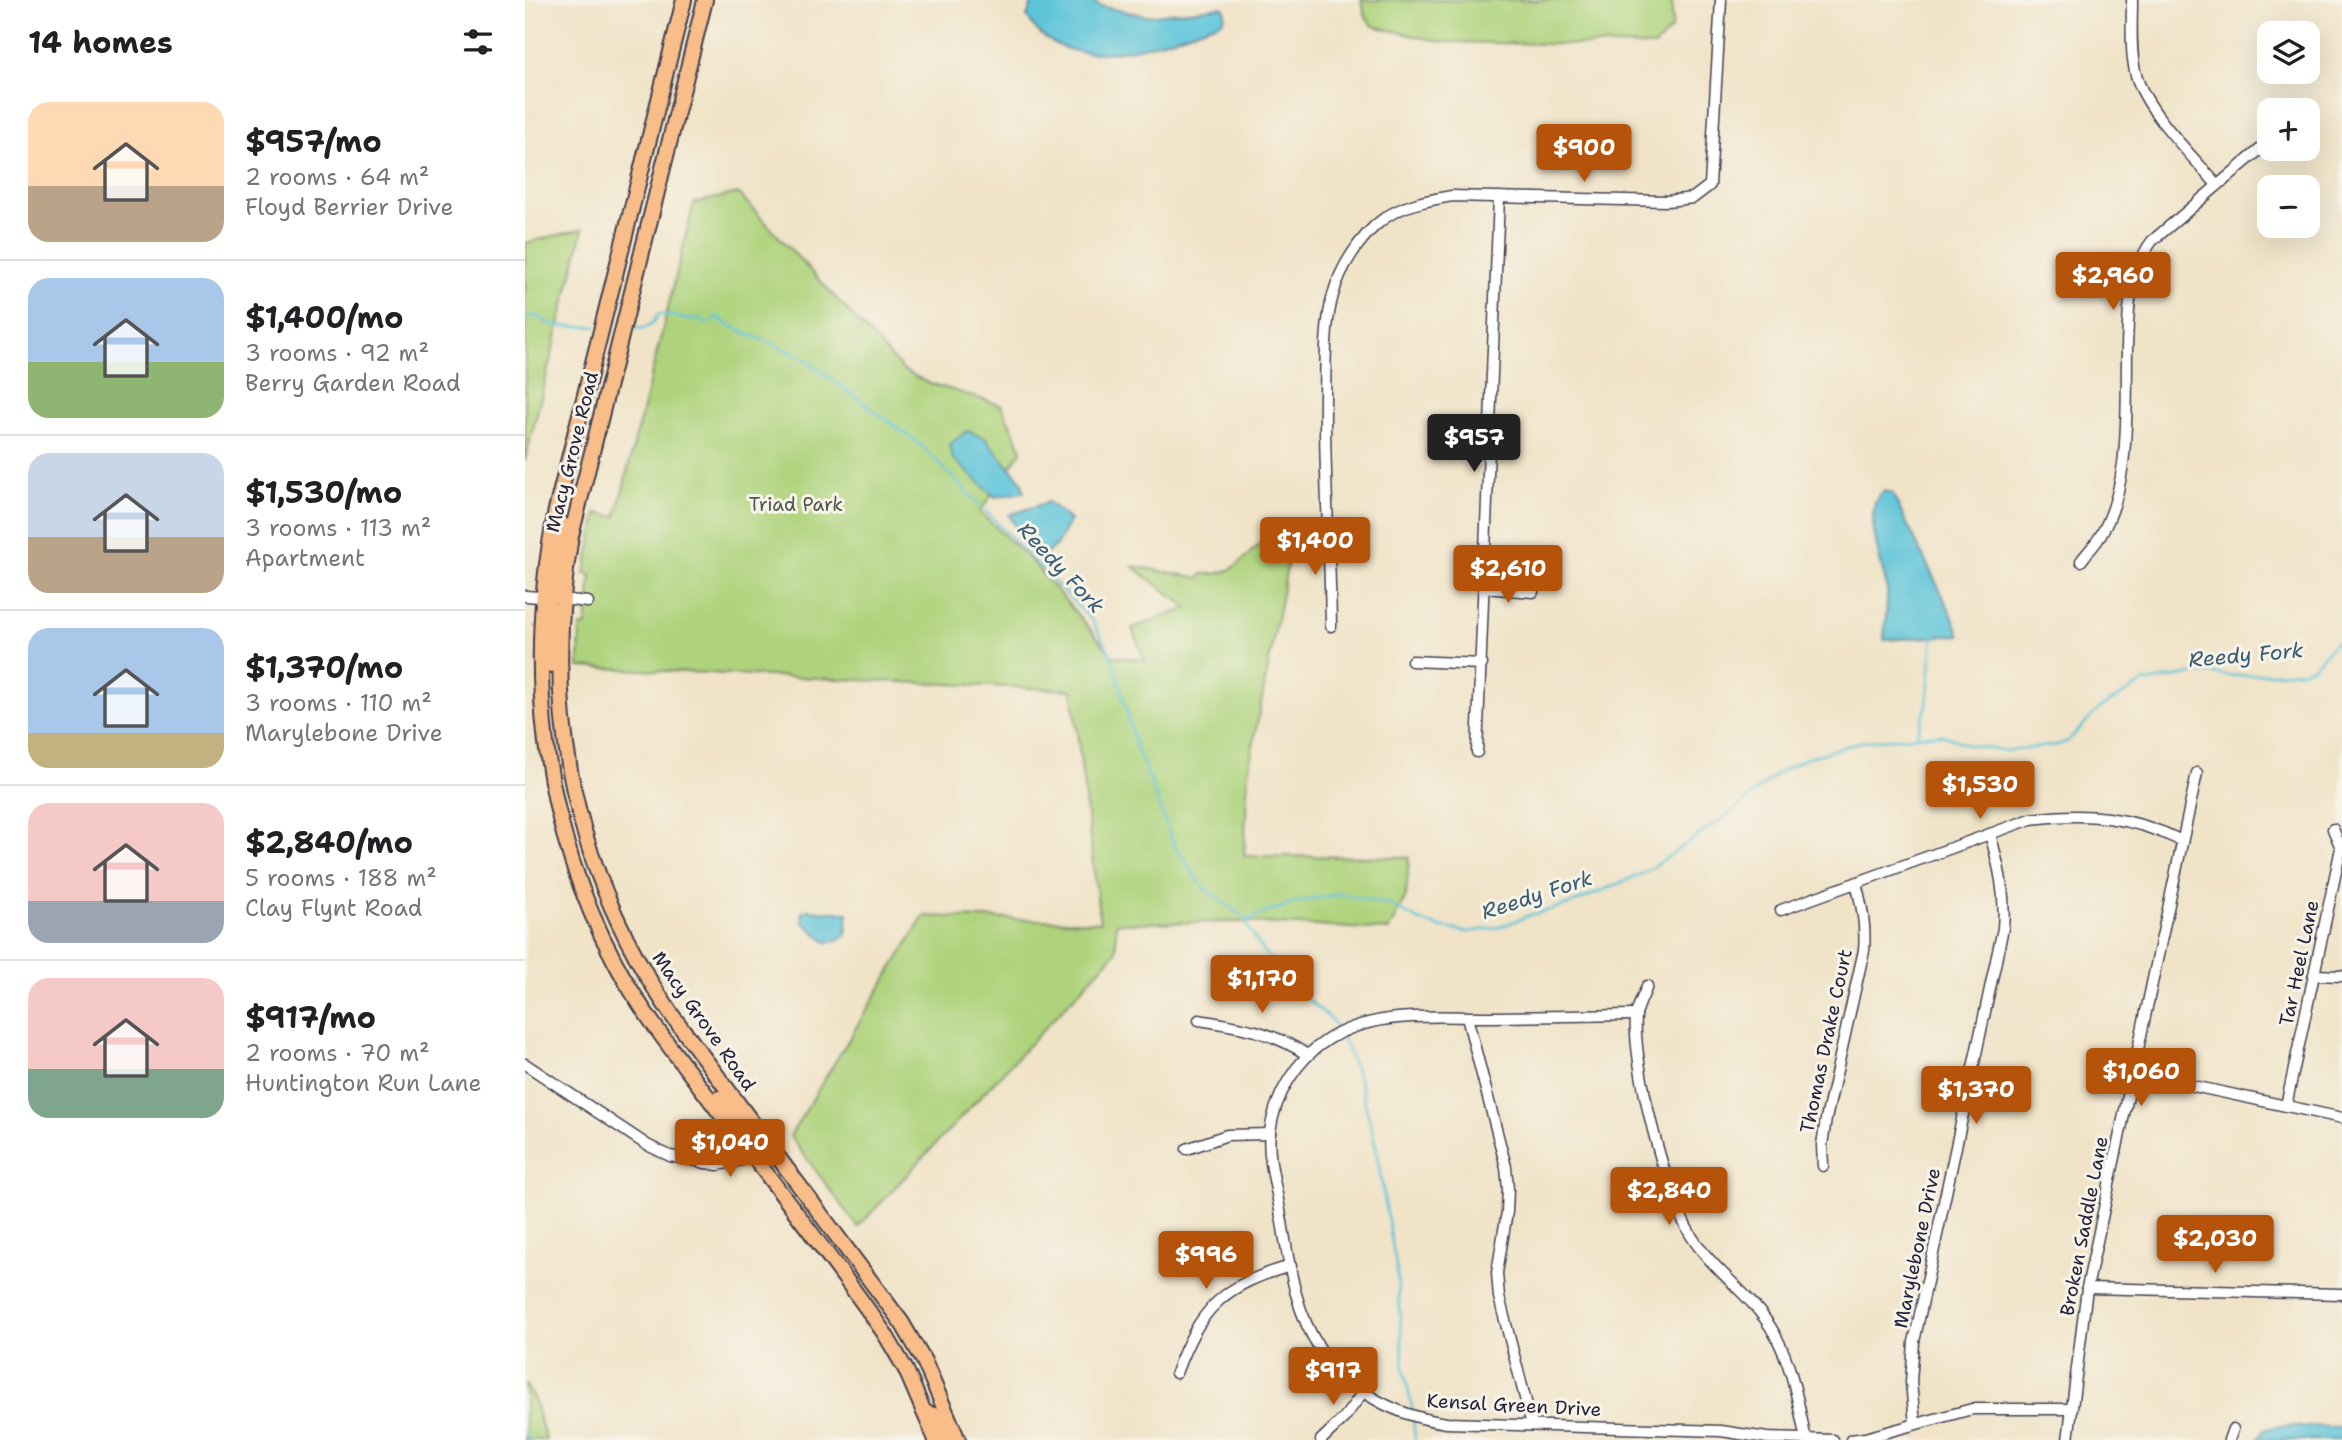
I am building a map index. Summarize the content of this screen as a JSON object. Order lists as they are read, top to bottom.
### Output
{
  "streets": {
    "main road": ["Macy Grove Road"],
    "street": [
      "Tar Heel Lane",
      "Thomas Drake Court",
      "Broken Saddle Lane",
      "Marylebone Drive",
      "Kensal Green Drive"
    ]
  },
  "water": ["Reedy Fork"],
  "parks": ["Triad Park"],
  "page": {
    "heading": "14 homes",
    "map_buttons": ["+", "−"],
    "list": [
      {
        "name": "$957/mo",
        "note": "2 rooms · 64 m² · Floyd Berrier Drive"
      },
      {
        "name": "$1,400/mo",
        "note": "3 rooms · 92 m² · Berry Garden Road"
      },
      {
        "name": "$1,530/mo",
        "note": "3 rooms · 113 m² · Apartment"
      },
      {
        "name": "$1,370/mo",
        "note": "3 rooms · 110 m² · Marylebone Drive"
      },
      {
        "name": "$2,840/mo",
        "note": "5 rooms · 188 m² · Clay Flynt Road"
      },
      {
        "name": "$917/mo",
        "note": "2 rooms · 70 m² · Huntington Run Lane"
      }
    ],
    "price": [
      "$900",
      "$2,960",
      "$957",
      "$1,400",
      "$2,610",
      "$1,530",
      "$1,170",
      "$1,060",
      "$1,370",
      "$1,040",
      "$2,840",
      "$2,030",
      "$996",
      "$917"
    ]
  }
}
